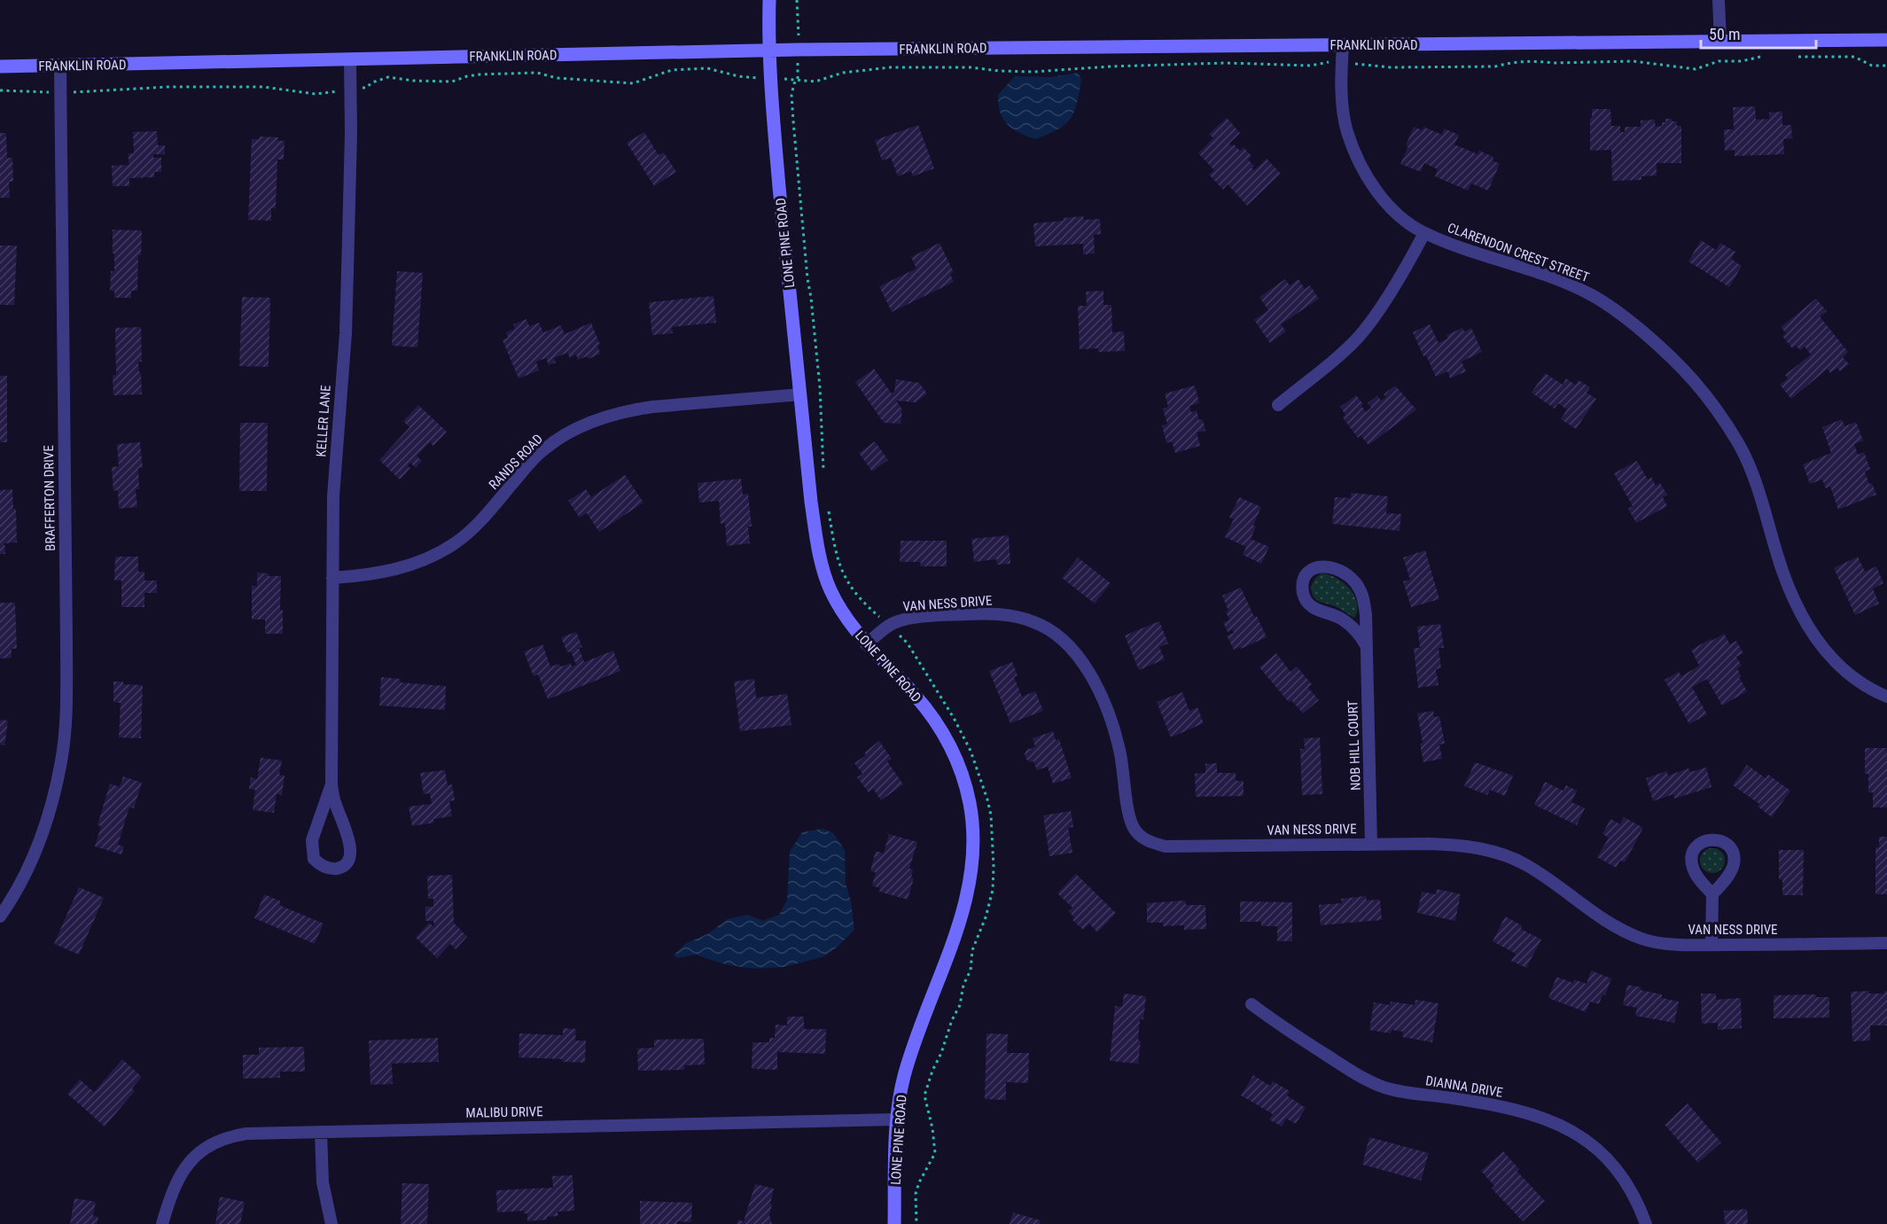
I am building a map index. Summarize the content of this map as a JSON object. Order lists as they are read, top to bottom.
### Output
{
  "streets": {
    "street": [
      "FRANKLIN ROAD",
      "LONE PINE ROAD",
      "CLARENDON CREST STREET",
      "KELLER LANE",
      "RANDS ROAD",
      "BRAFFERTON DRIVE",
      "VAN NESS DRIVE",
      "NOB HILL COURT",
      "DIANNA DRIVE",
      "MALIBU DRIVE"
    ]
  },
  "crossings": [
    ["FRANKLIN ROAD", "LONE PINE ROAD"],
    ["FRANKLIN ROAD", "CLARENDON CREST STREET"],
    ["FRANKLIN ROAD", "KELLER LANE"],
    ["FRANKLIN ROAD", "BRAFFERTON DRIVE"],
    ["LONE PINE ROAD", "RANDS ROAD"],
    ["LONE PINE ROAD", "VAN NESS DRIVE"],
    ["LONE PINE ROAD", "MALIBU DRIVE"],
    ["KELLER LANE", "RANDS ROAD"],
    ["VAN NESS DRIVE", "NOB HILL COURT"]
  ],
  "scale_bar": "50 m"
}
